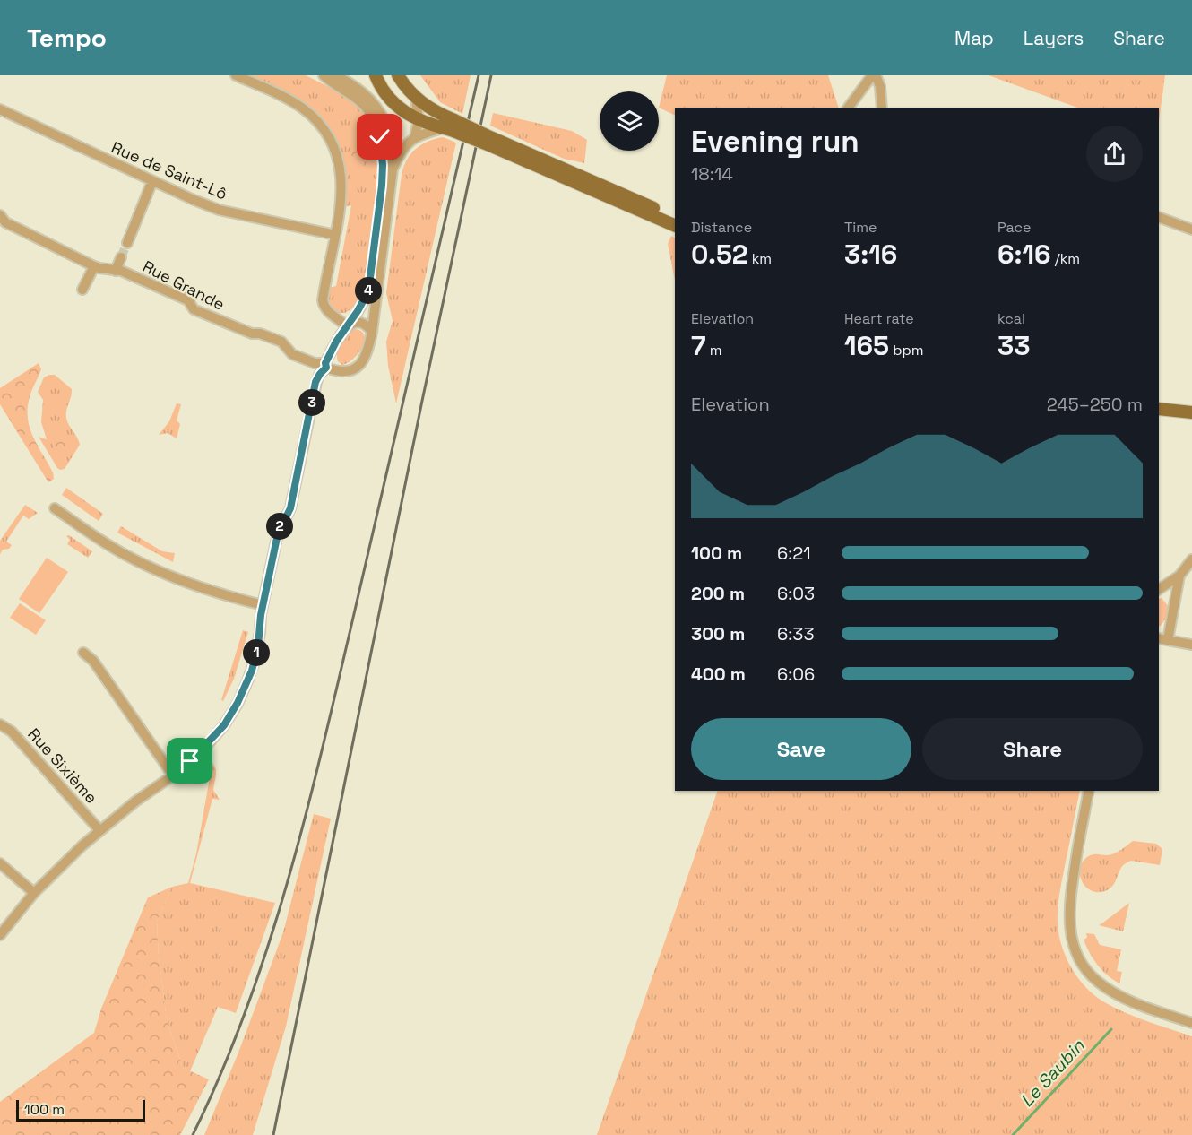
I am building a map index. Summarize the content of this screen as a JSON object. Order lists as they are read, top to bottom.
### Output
{
  "streets": {
    "street": ["Rue de Saint-Lô", "Rue Grande", "Rue Sixième"]
  },
  "water": ["Le Saubin"],
  "scale_bar": "100 m",
  "page": {
    "header": "Tempo",
    "nav": ["Map", "Layers", "Share"],
    "heading": ["Evening run", "18:14"],
    "stats": [
      ["Distance", "0.52 km"],
      ["Time", "3:16"],
      ["Pace", "6:16 /km"],
      ["Elevation", "7 m"],
      ["Heart rate", "165 bpm"],
      ["kcal", "33"]
    ],
    "pins": [
      "4",
      "3",
      "2",
      "1"
    ],
    "chart": ["Elevation", "245–250 m"],
    "list": [
      {
        "name": "100 m",
        "note": "6:21"
      },
      {
        "name": "200 m",
        "note": "6:03"
      },
      {
        "name": "300 m",
        "note": "6:33"
      },
      {
        "name": "400 m",
        "note": "6:06"
      }
    ],
    "buttons": ["Save", "Share"],
    "scale": "100 m"
  }
}
